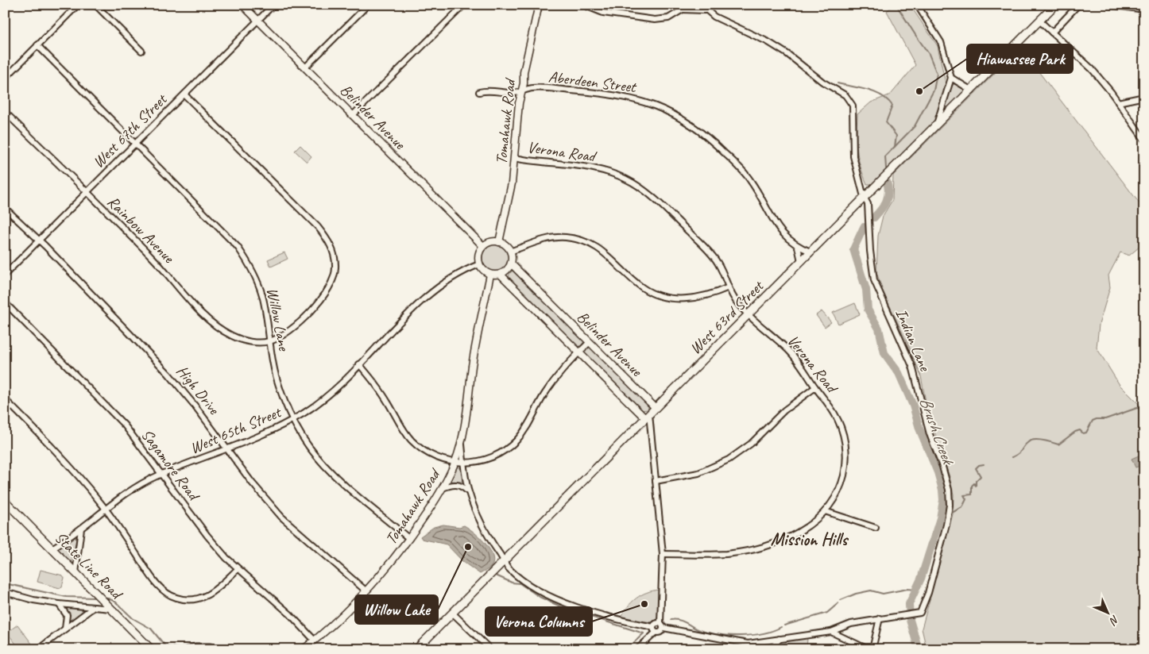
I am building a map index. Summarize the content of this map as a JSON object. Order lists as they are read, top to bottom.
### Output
{
  "streets": {
    "main road": ["West 63rd Street", "State Line Road"],
    "street": [
      "Aberdeen Street",
      "Belinder Avenue",
      "Tomahawk Road",
      "West 67th Street",
      "Verona Road",
      "Rainbow Avenue",
      "Willow Lane",
      "Indian Lane",
      "High Drive",
      "West 65th Street",
      "Sagamore Road"
    ]
  },
  "crossings": [
    ["Aberdeen Street", "Tomahawk Road"],
    ["Aberdeen Street", "West 63rd Street"],
    ["Belinder Avenue", "Tomahawk Road"],
    ["Belinder Avenue", "West 67th Street"],
    ["Belinder Avenue", "West 63rd Street"],
    ["Belinder Avenue", "West 65th Street"],
    ["Tomahawk Road", "Verona Road"],
    ["Tomahawk Road", "Willow Lane"],
    ["Tomahawk Road", "High Drive"],
    ["Tomahawk Road", "West 65th Street"],
    ["Tomahawk Road", "Sagamore Road"],
    ["West 67th Street", "Rainbow Avenue"],
    ["West 67th Street", "Willow Lane"],
    ["West 67th Street", "High Drive"],
    ["Verona Road", "West 63rd Street"],
    ["Rainbow Avenue", "Willow Lane"],
    ["West 63rd Street", "Indian Lane"],
    ["Willow Lane", "West 65th Street"],
    ["High Drive", "West 65th Street"],
    ["West 65th Street", "Sagamore Road"],
    ["West 65th Street", "State Line Road"]
  ],
  "districts": ["Mission Hills"],
  "water": ["Brush Creek"],
  "places": ["Hiawassee Park", "Willow Lake", "Verona Columns"],
  "north": "bottom right"
}
